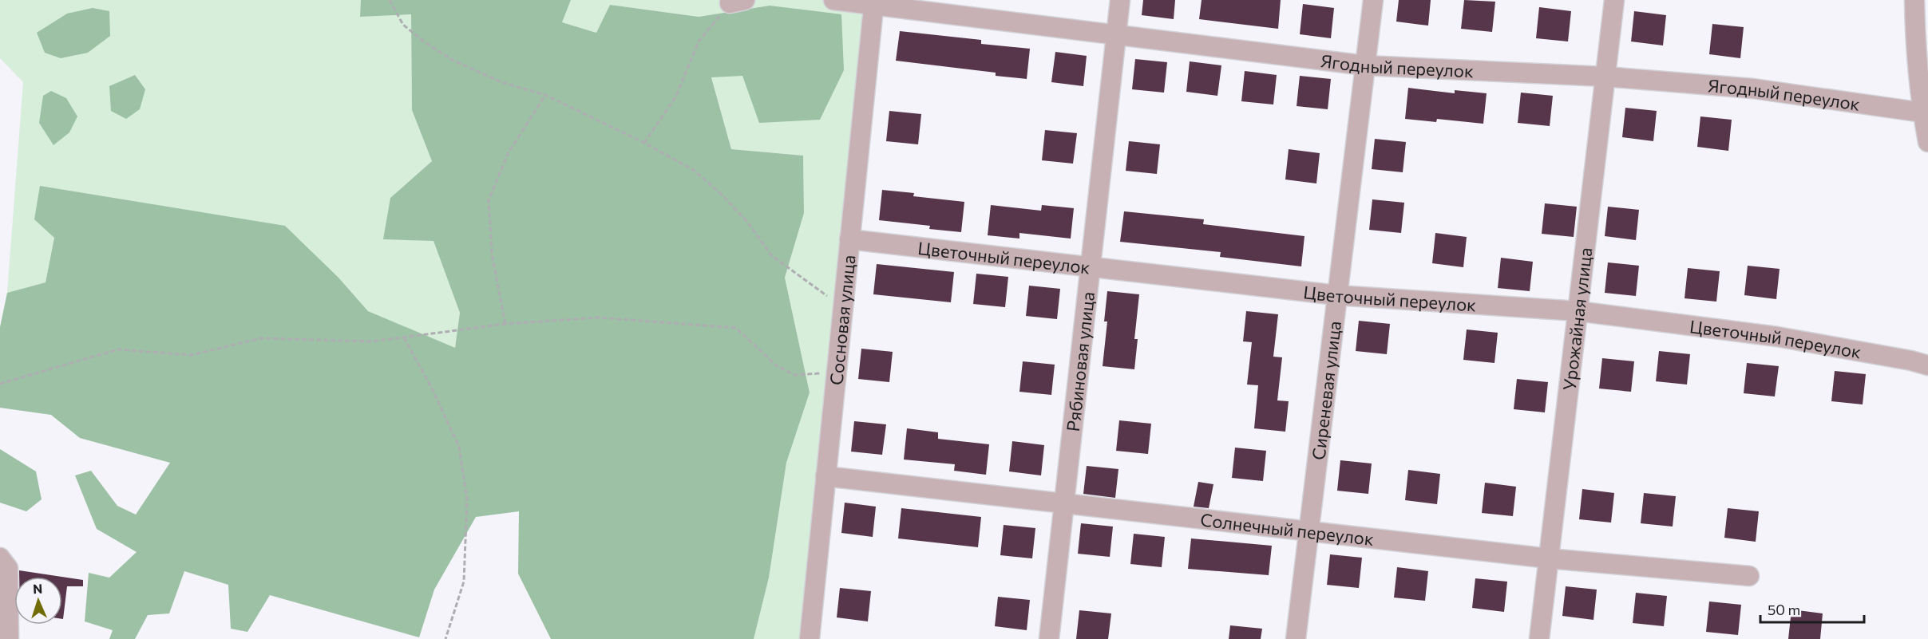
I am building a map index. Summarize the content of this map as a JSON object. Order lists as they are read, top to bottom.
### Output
{
  "streets": {
    "street": [
      "Ягодный переулок",
      "Цветочный переулок",
      "Сосновая улица",
      "Урожайная улица",
      "Рябиновая улица",
      "Сиреневая улица",
      "Солнечный переулок"
    ]
  },
  "crossings": [
    ["Ягодный переулок", "Сосновая улица"],
    ["Ягодный переулок", "Урожайная улица"],
    ["Ягодный переулок", "Рябиновая улица"],
    ["Ягодный переулок", "Сиреневая улица"],
    ["Цветочный переулок", "Сосновая улица"],
    ["Цветочный переулок", "Урожайная улица"],
    ["Цветочный переулок", "Рябиновая улица"],
    ["Цветочный переулок", "Сиреневая улица"],
    ["Сосновая улица", "Солнечный переулок"],
    ["Урожайная улица", "Солнечный переулок"],
    ["Рябиновая улица", "Солнечный переулок"],
    ["Сиреневая улица", "Солнечный переулок"]
  ],
  "scale_bar": "50 m",
  "north": "top"
}
